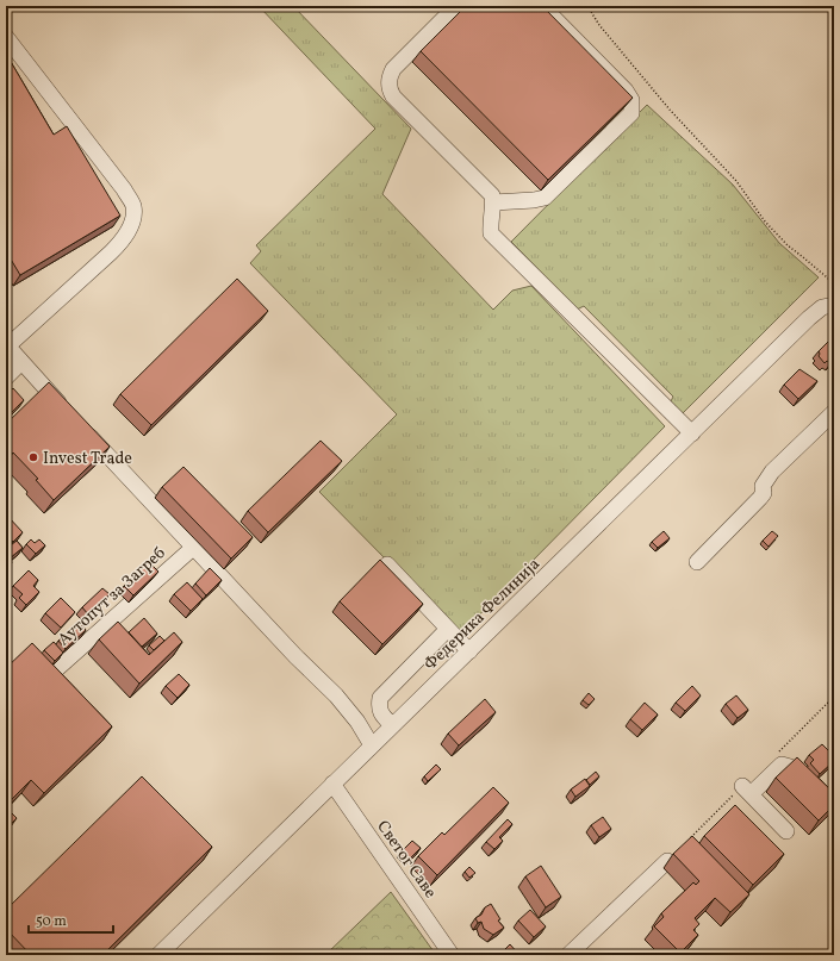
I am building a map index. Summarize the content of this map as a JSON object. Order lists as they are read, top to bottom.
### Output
{
  "streets": {
    "street": ["Аутопут за Загреб", "Федерика Фелинија", "Светог Саве"]
  },
  "crossings": [
    ["Федерика Фелинија", "Светог Саве"]
  ],
  "places": ["Invest Trade"],
  "scale_bar": "50 m"
}
